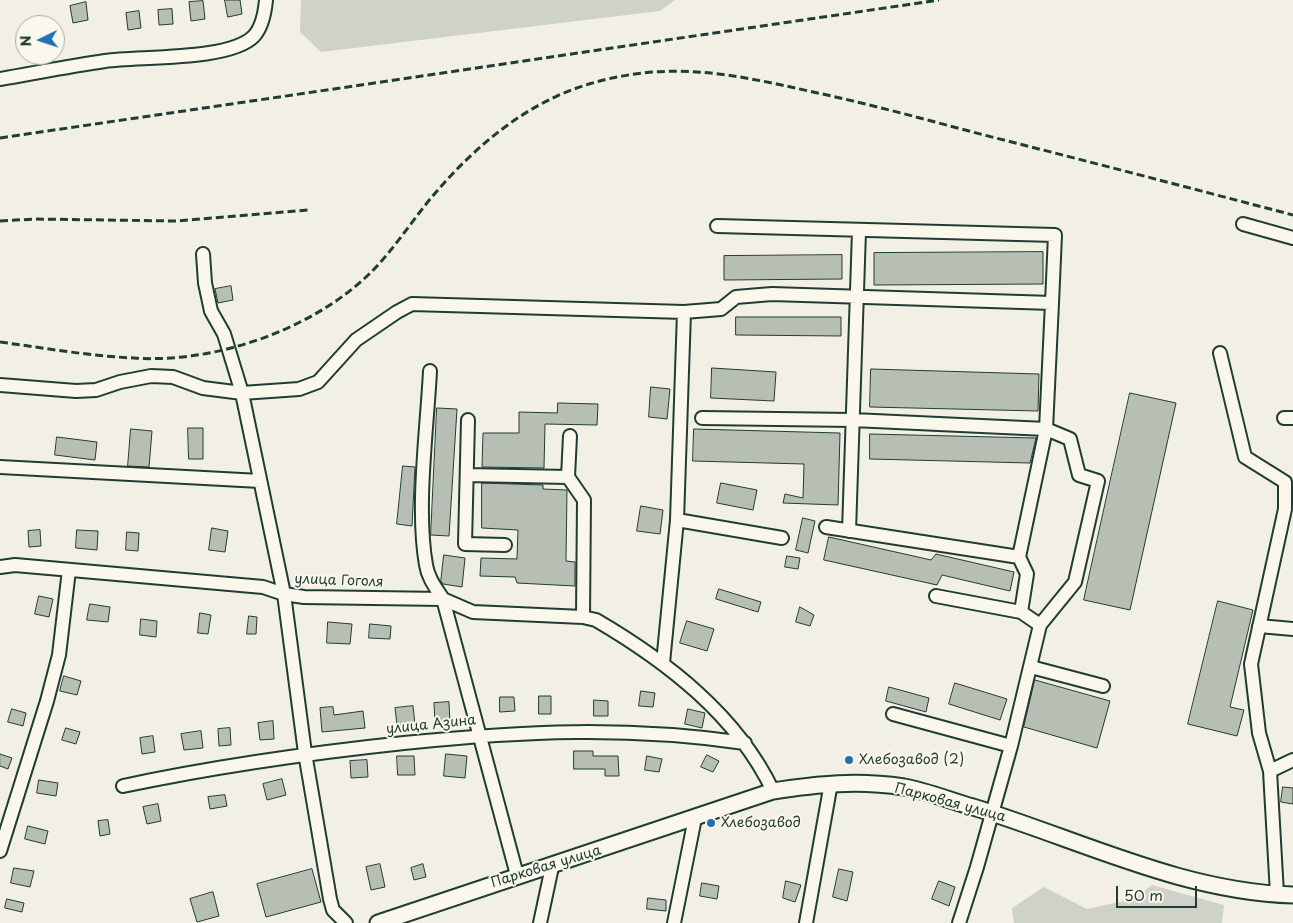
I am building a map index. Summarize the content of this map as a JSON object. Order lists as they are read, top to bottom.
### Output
{
  "streets": {
    "main road": ["Парковая улица"],
    "street": ["улица Гоголя", "улица Азина"]
  },
  "crossings": [
    ["улица Гоголя", "улица Азина"],
    ["улица Гоголя", "Парковая улица"]
  ],
  "places": ["Хлебозавод (2)", "Хлебозавод"],
  "scale_bar": "50 m",
  "north": "left"
}
